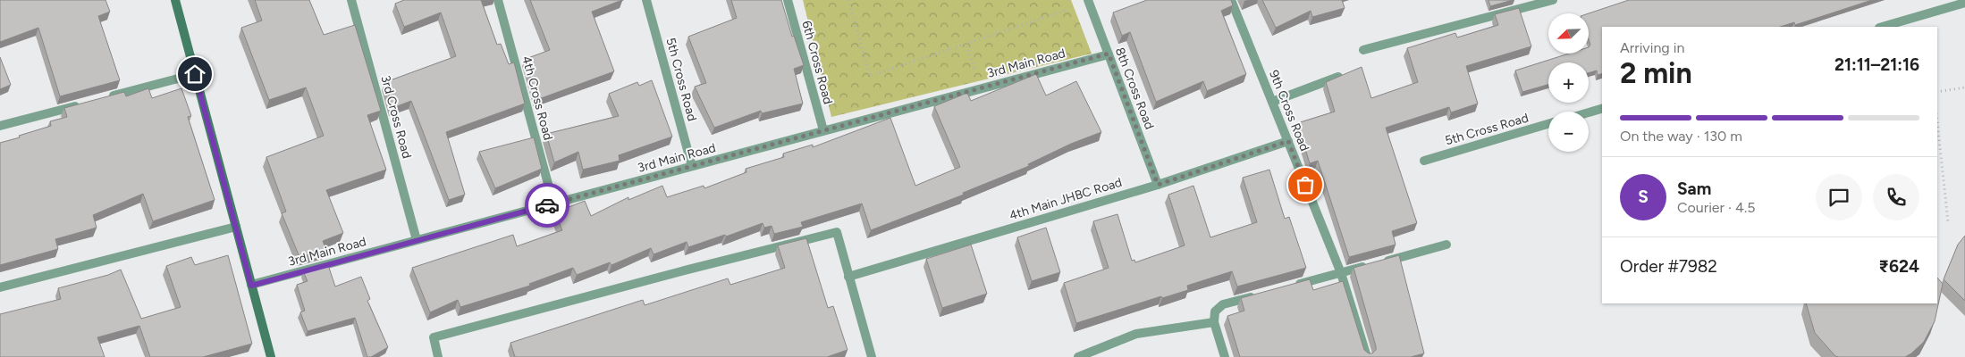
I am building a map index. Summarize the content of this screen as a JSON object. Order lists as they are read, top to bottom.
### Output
{
  "streets": {
    "street": [
      "6th Cross Road",
      "3rd Main Road",
      "5th Cross Road",
      "8th Cross Road",
      "4th Cross Road",
      "9th Cross Road",
      "3rd Cross Road",
      "4th Main JHBC Road"
    ]
  },
  "crossings": [
    ["6th Cross Road", "3rd Main Road"],
    ["3rd Main Road", "5th Cross Road"],
    ["3rd Main Road", "8th Cross Road"],
    ["3rd Main Road", "4th Cross Road"],
    ["3rd Main Road", "3rd Cross Road"],
    ["8th Cross Road", "4th Main JHBC Road"],
    ["9th Cross Road", "4th Main JHBC Road"]
  ],
  "north": "bottom left",
  "page": {
    "map_buttons": ["+", "−"],
    "heading": ["2 min", "Arriving in", "21:11–21:16"],
    "panel": [
      "Sam",
      "Courier · 4.5",
      "Order #7982",
      "₹624"
    ],
    "bar": "On the way · 130 m",
    "round": "S"
  }
}
